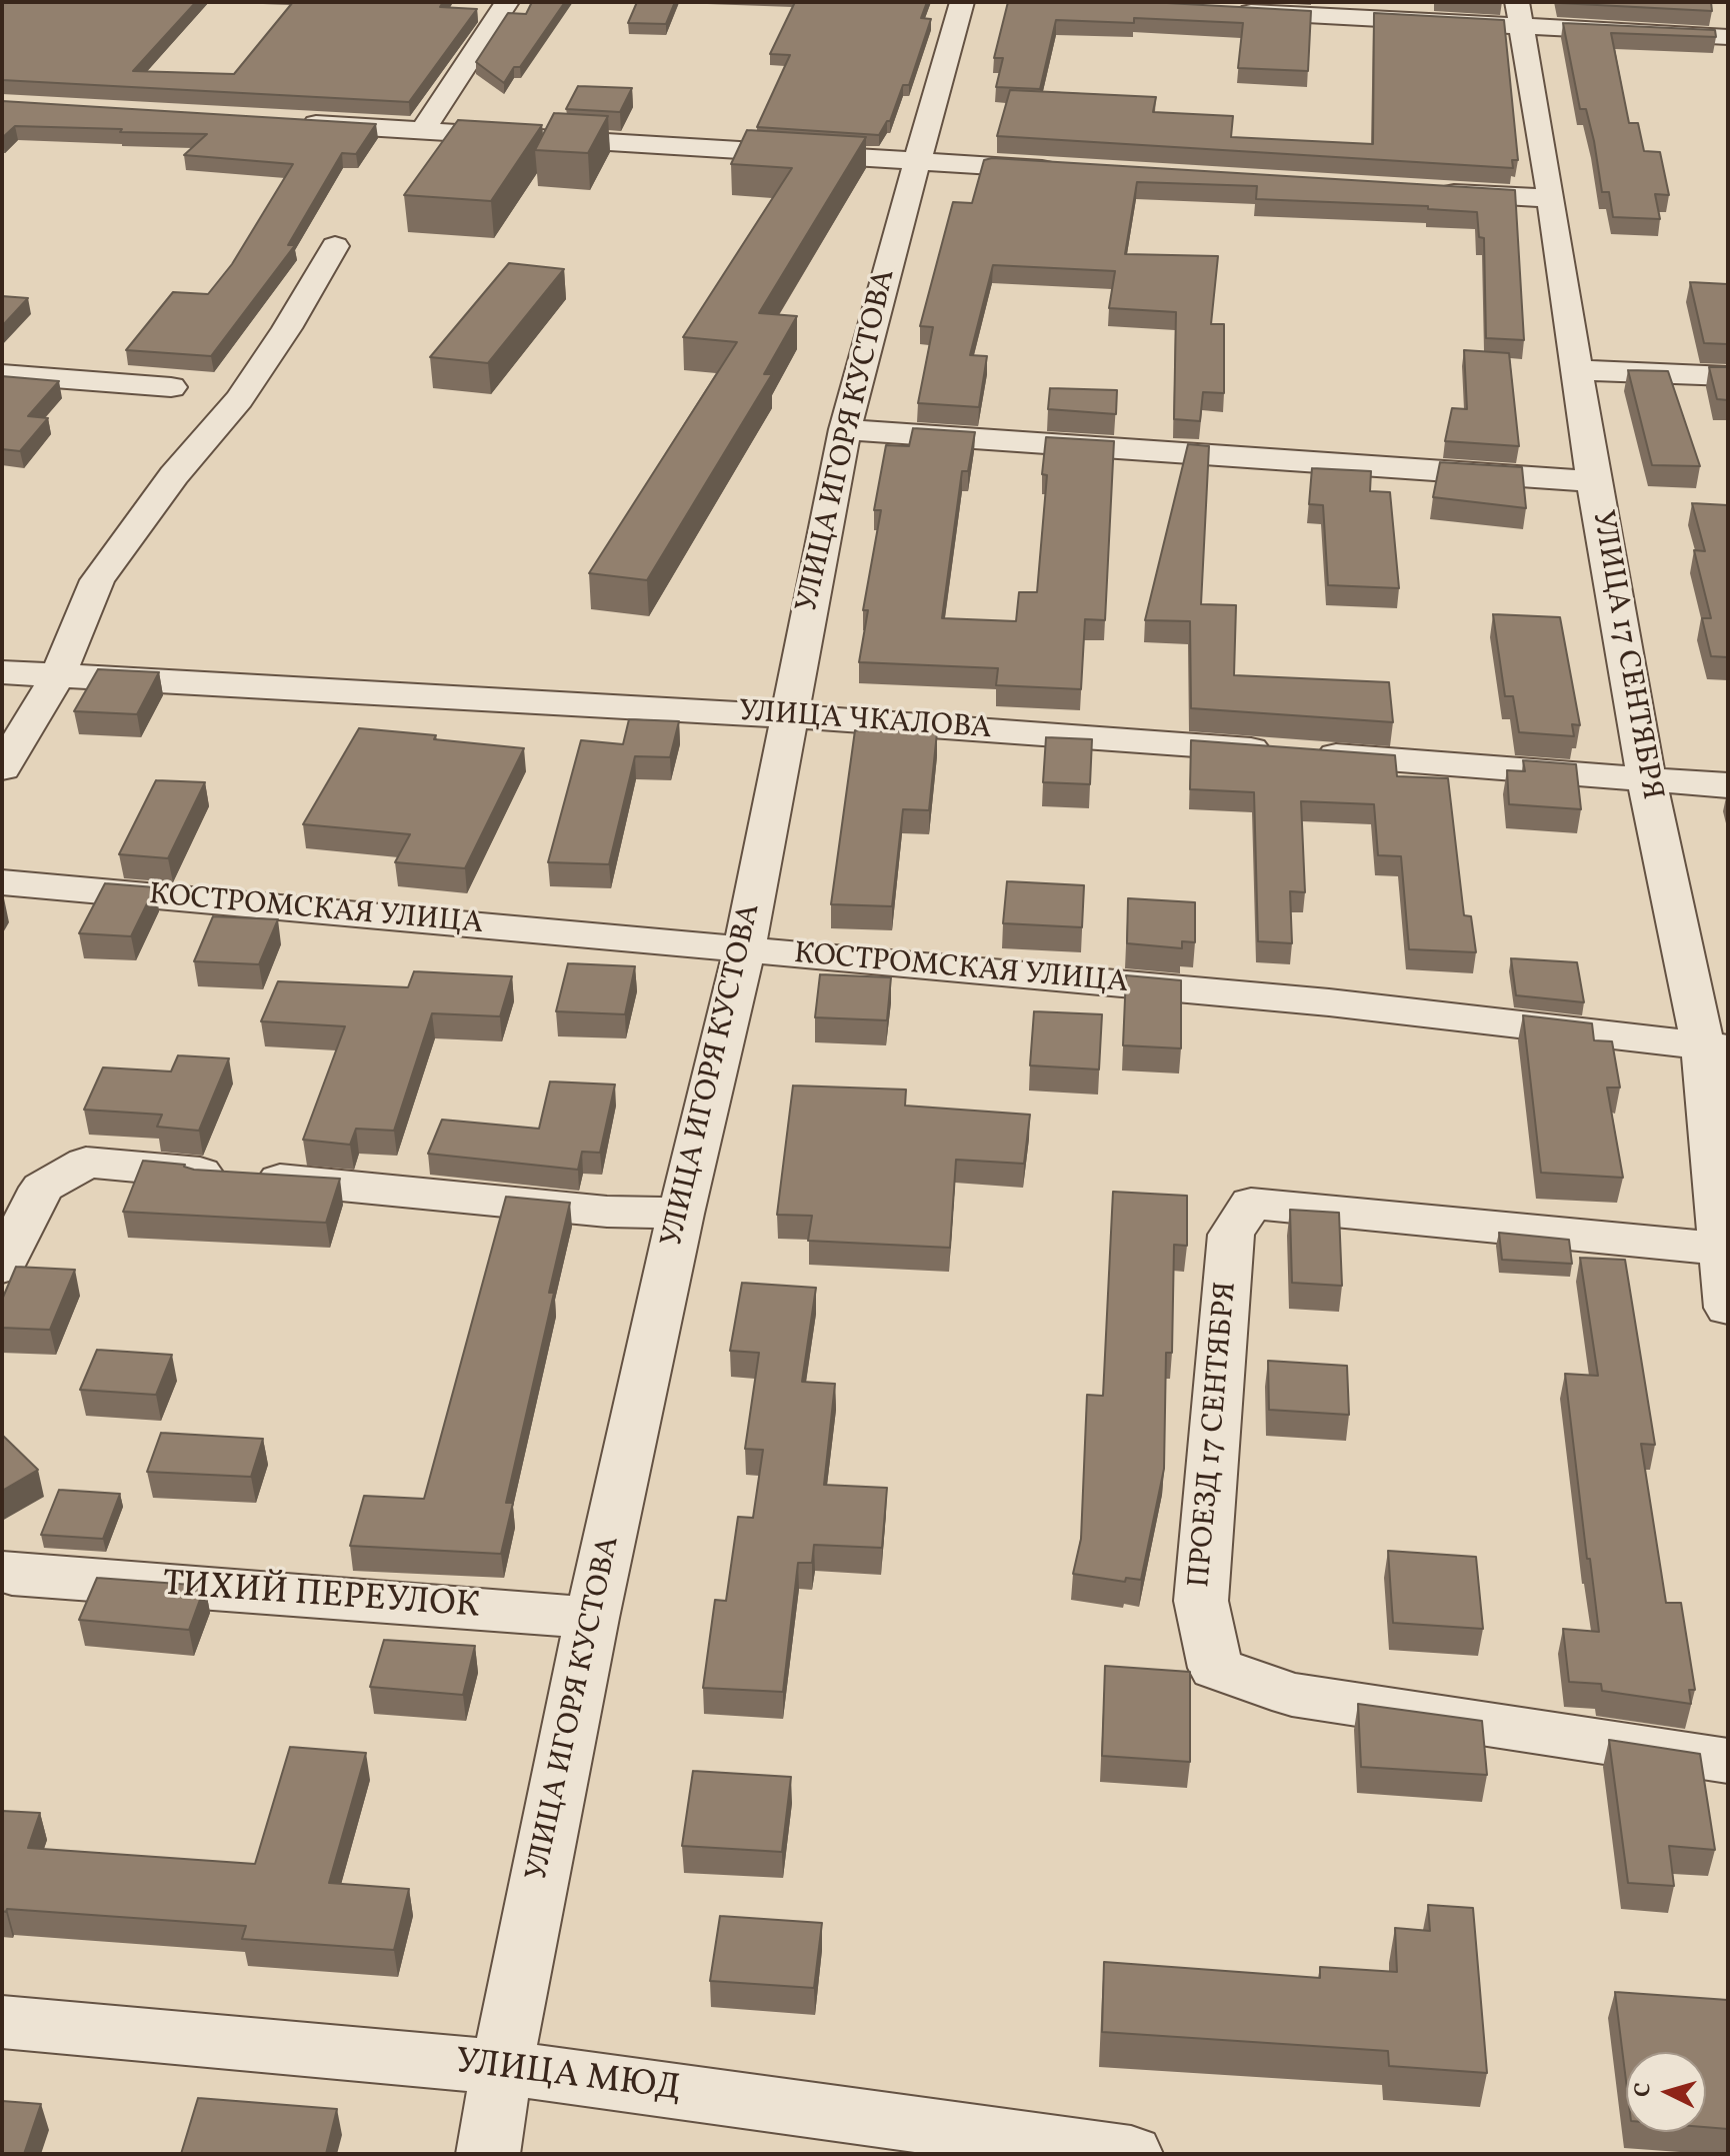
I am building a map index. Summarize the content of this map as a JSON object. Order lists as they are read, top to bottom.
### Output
{
  "streets": {
    "street": [
      "УЛИЦА ИГОРЯ КУСТОВА",
      "УЛИЦА 17 СЕНТЯБРЯ",
      "УЛИЦА ЧКАЛОВА",
      "КОСТРОМСКАЯ УЛИЦА",
      "ПРОЕЗД 17 СЕНТЯБРЯ",
      "ТИХИЙ ПЕРЕУЛОК",
      "УЛИЦА МЮД"
    ]
  },
  "crossings": [
    ["УЛИЦА ИГОРЯ КУСТОВА", "УЛИЦА ЧКАЛОВА"],
    ["УЛИЦА ИГОРЯ КУСТОВА", "КОСТРОМСКАЯ УЛИЦА"],
    ["УЛИЦА ИГОРЯ КУСТОВА", "ТИХИЙ ПЕРЕУЛОК"],
    ["УЛИЦА ИГОРЯ КУСТОВА", "УЛИЦА МЮД"],
    ["УЛИЦА 17 СЕНТЯБРЯ", "УЛИЦА ЧКАЛОВА"],
    ["УЛИЦА 17 СЕНТЯБРЯ", "КОСТРОМСКАЯ УЛИЦА"],
    ["УЛИЦА 17 СЕНТЯБРЯ", "ПРОЕЗД 17 СЕНТЯБРЯ"]
  ],
  "north": "left"
}
